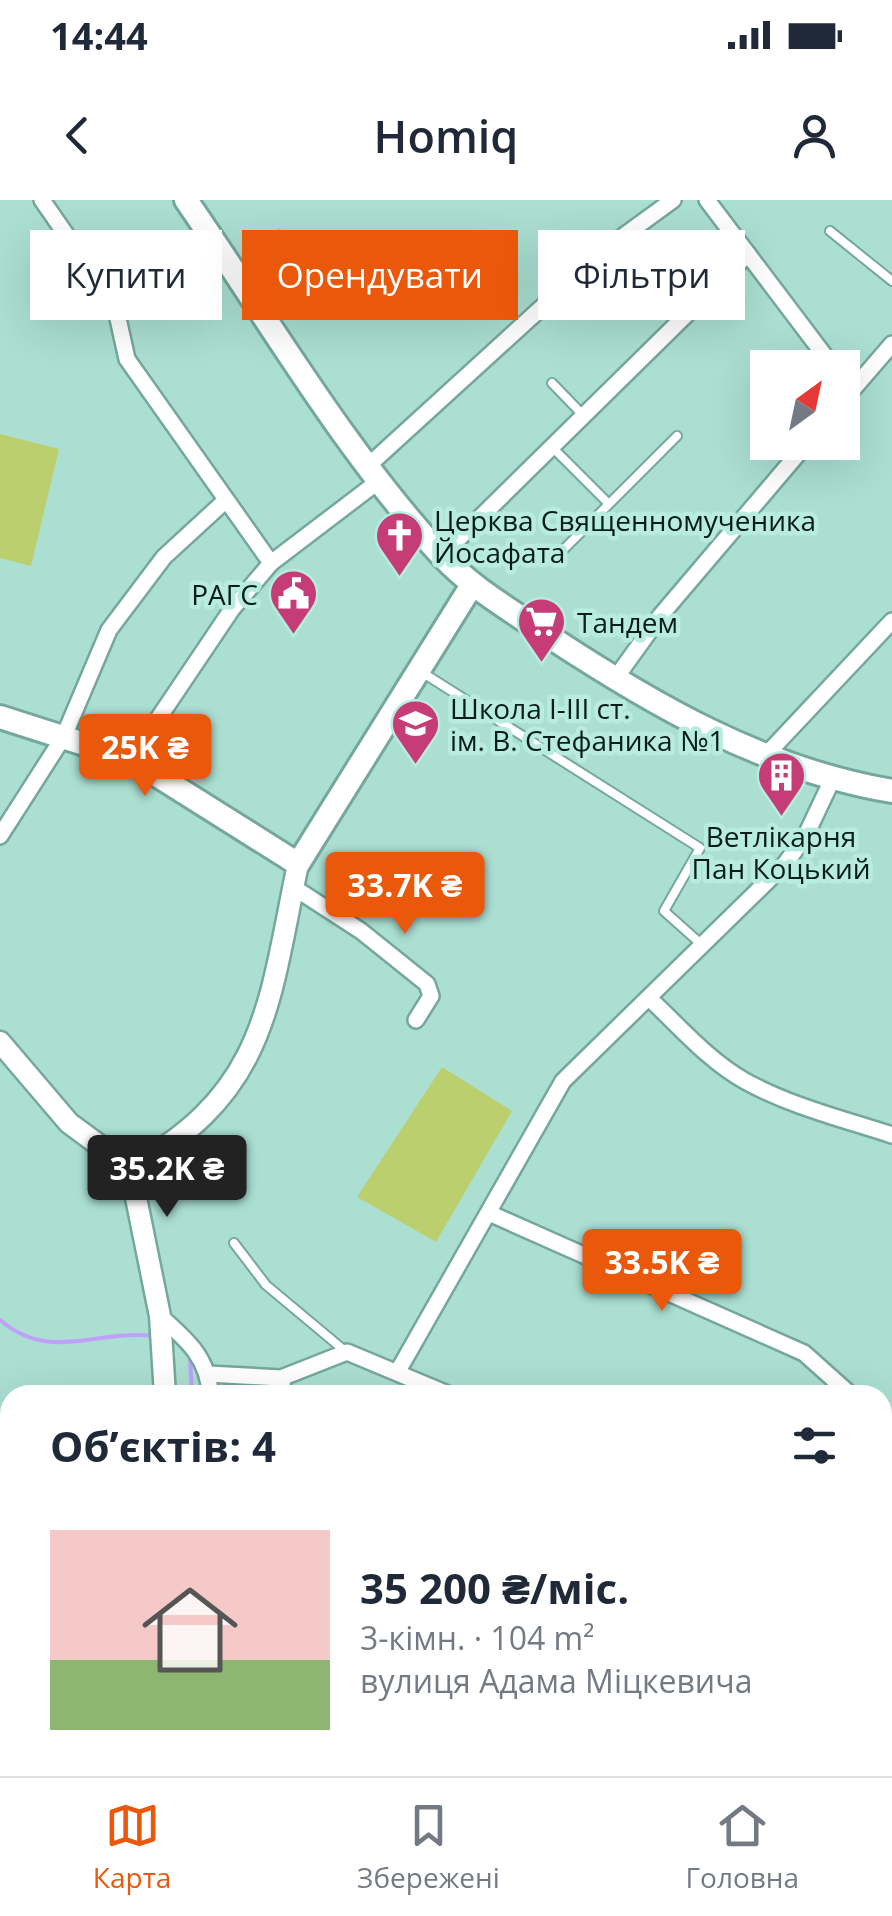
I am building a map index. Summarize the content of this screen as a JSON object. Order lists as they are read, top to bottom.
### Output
{
  "places": {
    "church": ["Церква Священномученика Йосафата"],
    "public building": ["РАГС"],
    "supermarket": ["Тандем"],
    "school or university": ["Школа I-III ст. ім. В. Стефаника №1"],
    "building": ["Ветлікарня Пан Коцький"]
  },
  "north": "top right",
  "page": {
    "status": "14:44",
    "header": "Homiq",
    "chip": ["Купити", "Орендувати", "Фільтри"],
    "price": [
      "25K ₴",
      "33.7K ₴",
      "35.2K ₴",
      "33.5K ₴"
    ],
    "heading": "Об’єктів: 4",
    "list": [
      {
        "name": "35 200 ₴/міс.",
        "note": "3-кімн. · 104 m² · вулиця Адама Міцкевича"
      }
    ],
    "tabs": ["Карта", "Збережені", "Головна"]
  }
}
